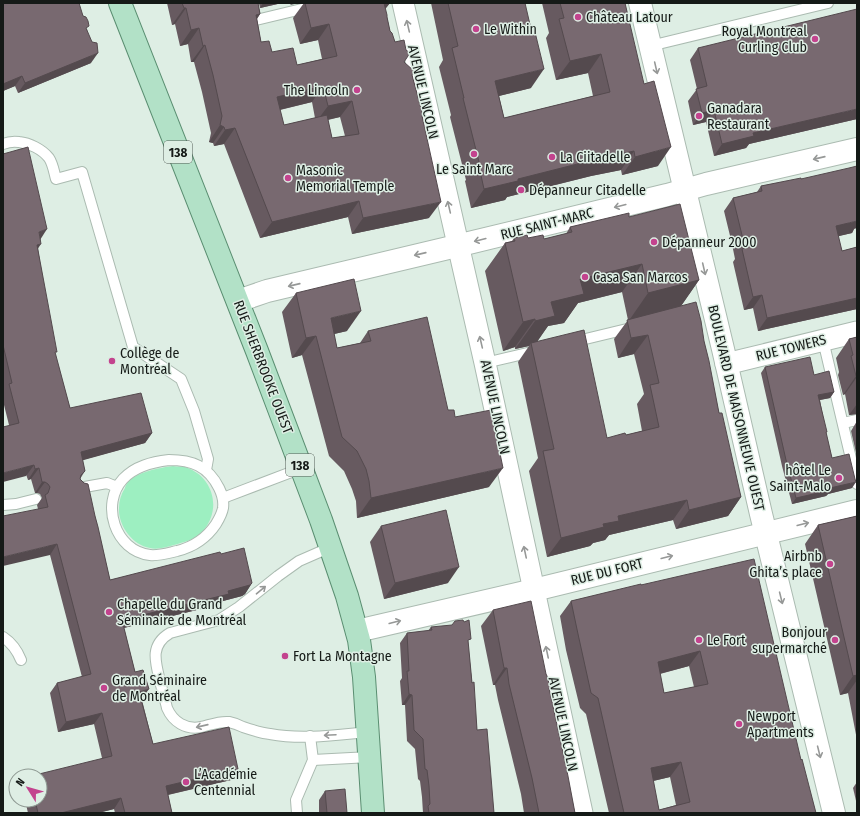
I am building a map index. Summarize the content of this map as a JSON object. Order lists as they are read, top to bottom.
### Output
{
  "streets": {
    "main road": ["138", "RUE SHERBROOKE OUEST"],
    "street": [
      "AVENUE LINCOLN",
      "RUE SAINT-MARC",
      "RUE TOWERS",
      "BOULEVARD DE MAISONNEUVE OUEST",
      "RUE DU FORT"
    ]
  },
  "crossings": [
    ["AVENUE LINCOLN", "RUE SAINT-MARC"],
    ["AVENUE LINCOLN", "RUE DU FORT"],
    ["RUE SAINT-MARC", "RUE SHERBROOKE OUEST"],
    ["RUE SAINT-MARC", "BOULEVARD DE MAISONNEUVE OUEST"],
    ["RUE TOWERS", "BOULEVARD DE MAISONNEUVE OUEST"],
    ["RUE SHERBROOKE OUEST", "RUE DU FORT"],
    ["BOULEVARD DE MAISONNEUVE OUEST", "RUE DU FORT"]
  ],
  "one_way": [
    "AVENUE LINCOLN",
    "RUE SAINT-MARC",
    "BOULEVARD DE MAISONNEUVE OUEST",
    "RUE DU FORT"
  ],
  "places": [
    "Château Latour",
    "Le Within",
    "Royal Montreal Curling Club",
    "The Lincoln",
    "Ganadara Restaurant",
    "Le Saint Marc",
    "La Ciitadelle",
    "Masonic Memorial Temple",
    "Dépanneur Citadelle",
    "Dépanneur 2000",
    "Casa San Marcos",
    "Collège de Montréal",
    "hôtel Le Saint-Malo",
    "Airbnb Ghita’s place",
    "Chapelle du Grand Séminaire de Montréal",
    "Le Fort",
    "Bonjour supermarché",
    "Fort La Montagne",
    "Grand Séminaire de Montréal",
    "Newport Apartments",
    "L’Académie Centennial"
  ],
  "north": "top left"
}
